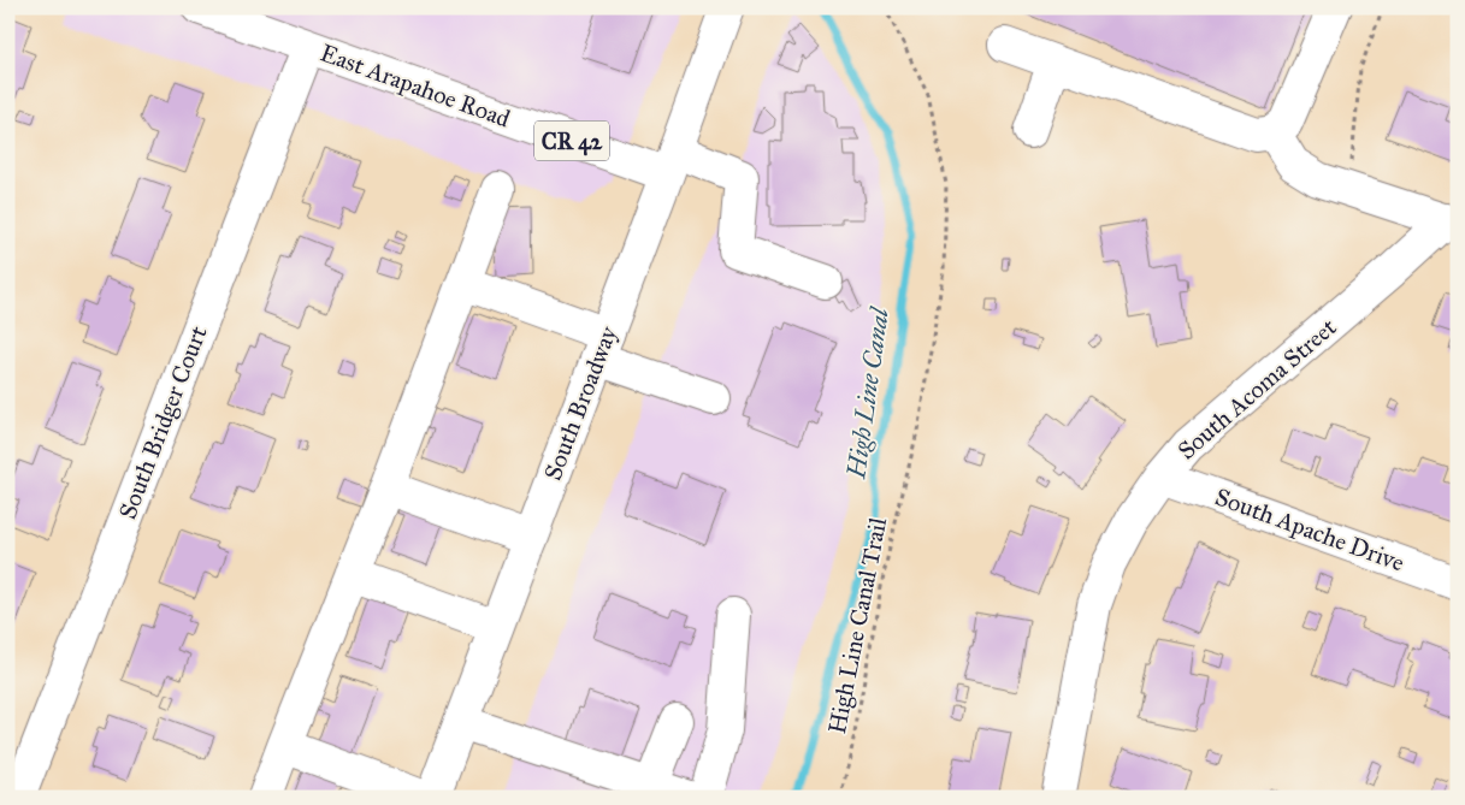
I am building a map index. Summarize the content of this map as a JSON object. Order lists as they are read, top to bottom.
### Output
{
  "streets": {
    "street": [
      "East Arapahoe Road",
      "CR 42",
      "South Acoma Street",
      "South Broadway",
      "South Bridger Court",
      "South Apache Drive"
    ],
    "path": ["High Line Canal Trail"]
  },
  "crossings": [
    ["East Arapahoe Road", "South Broadway"],
    ["East Arapahoe Road", "South Bridger Court"],
    ["South Acoma Street", "South Apache Drive"]
  ],
  "water": ["High Line Canal"]
}
